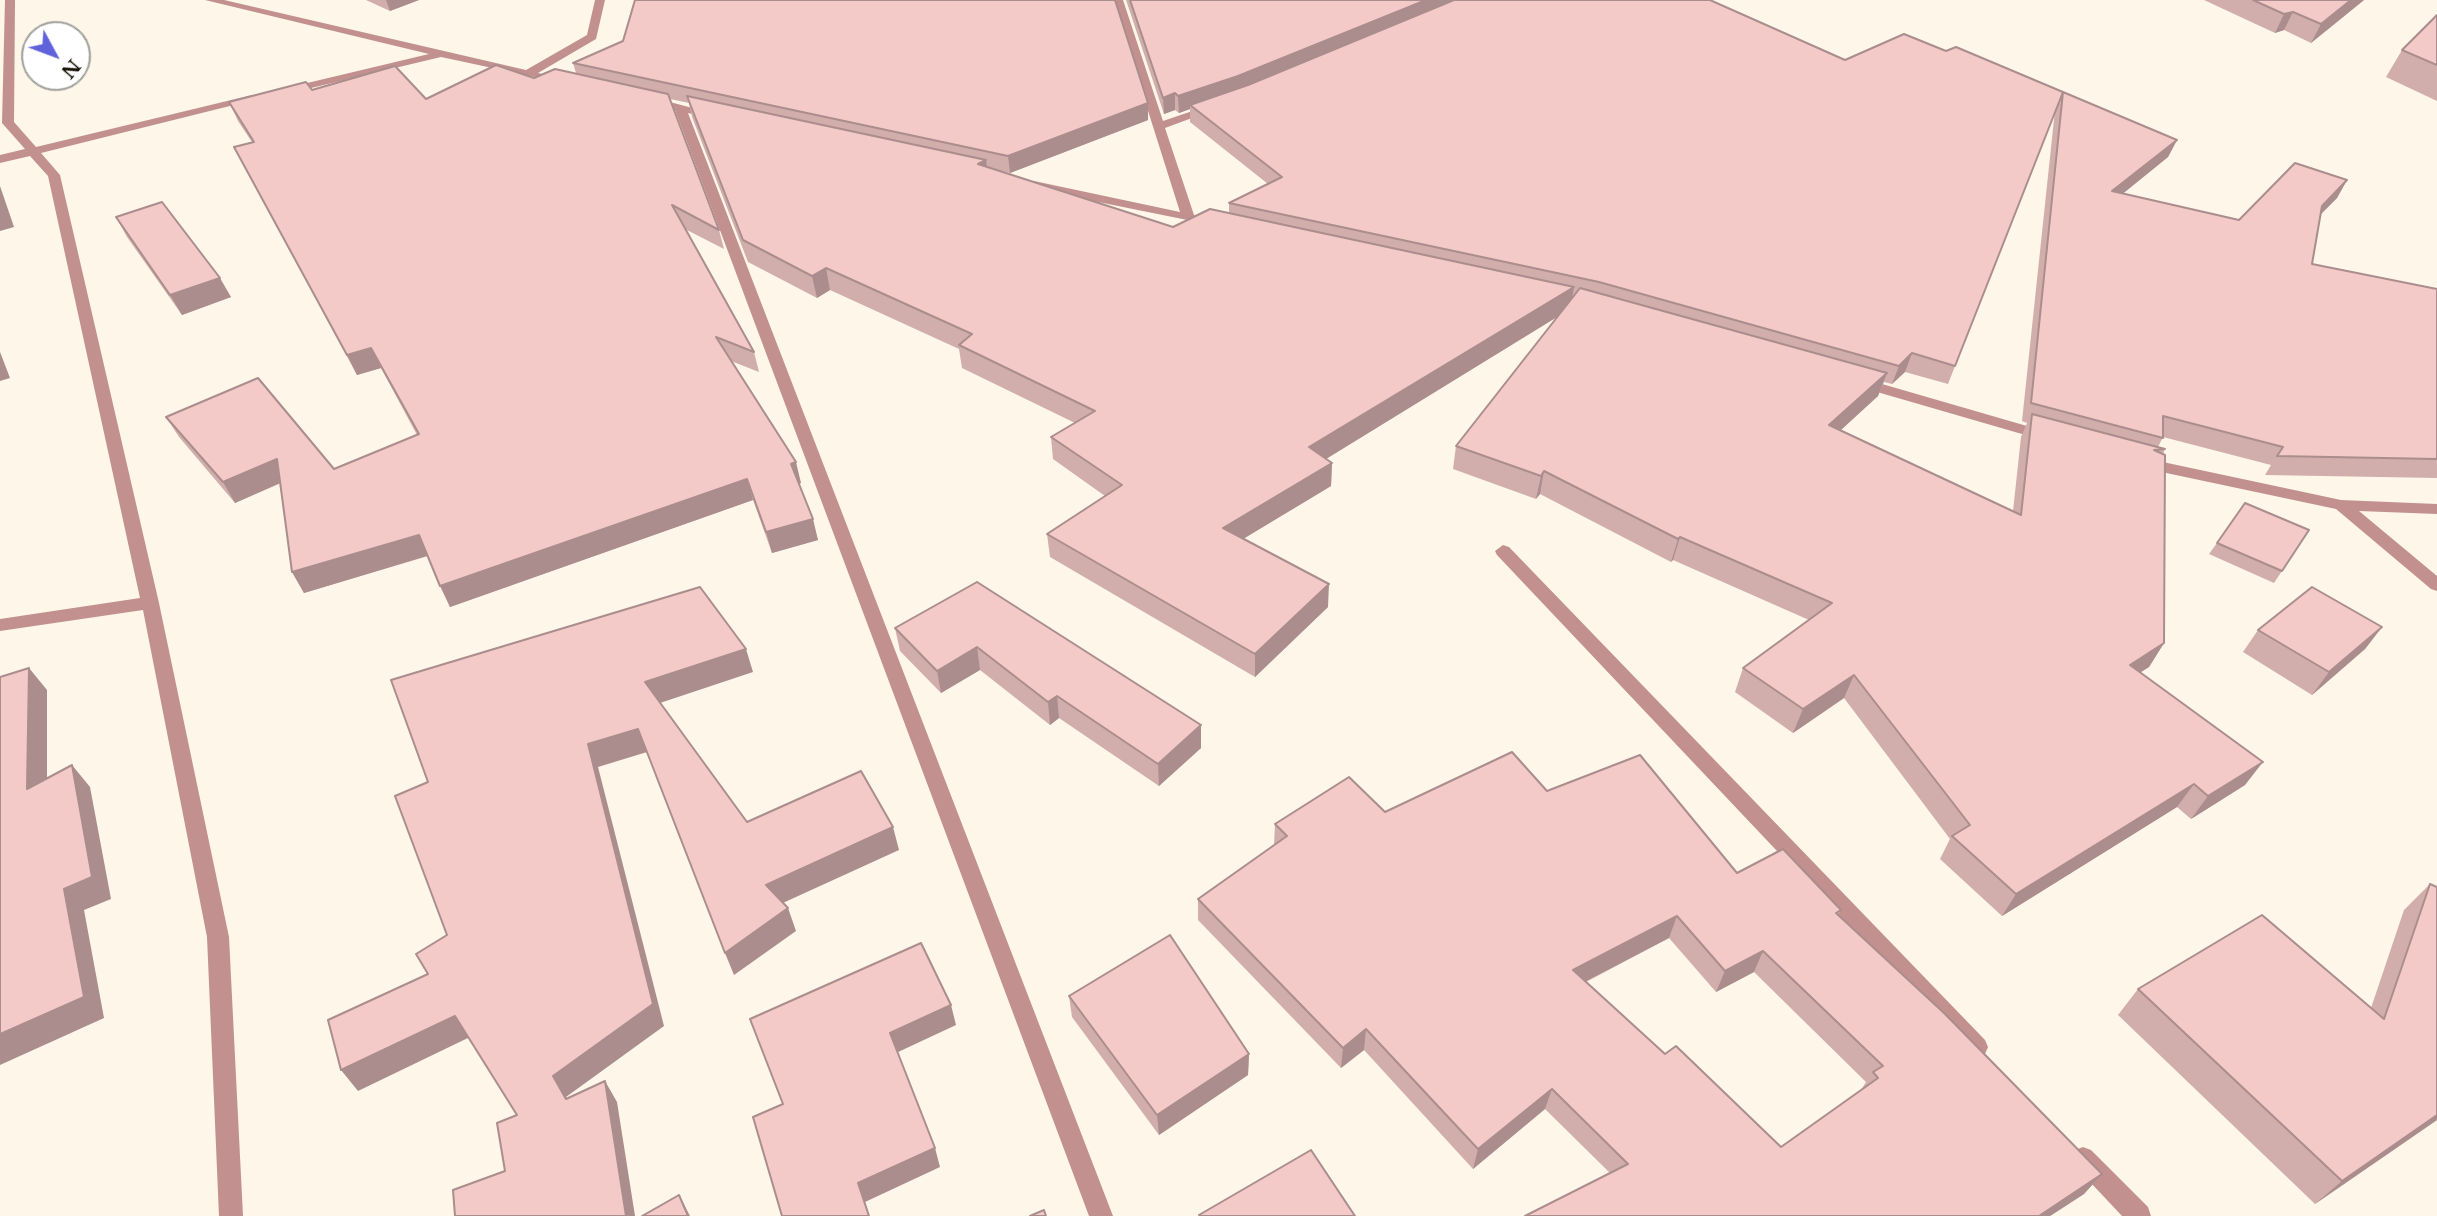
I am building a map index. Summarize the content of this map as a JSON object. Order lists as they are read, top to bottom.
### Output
{
  "north": "bottom right"
}
